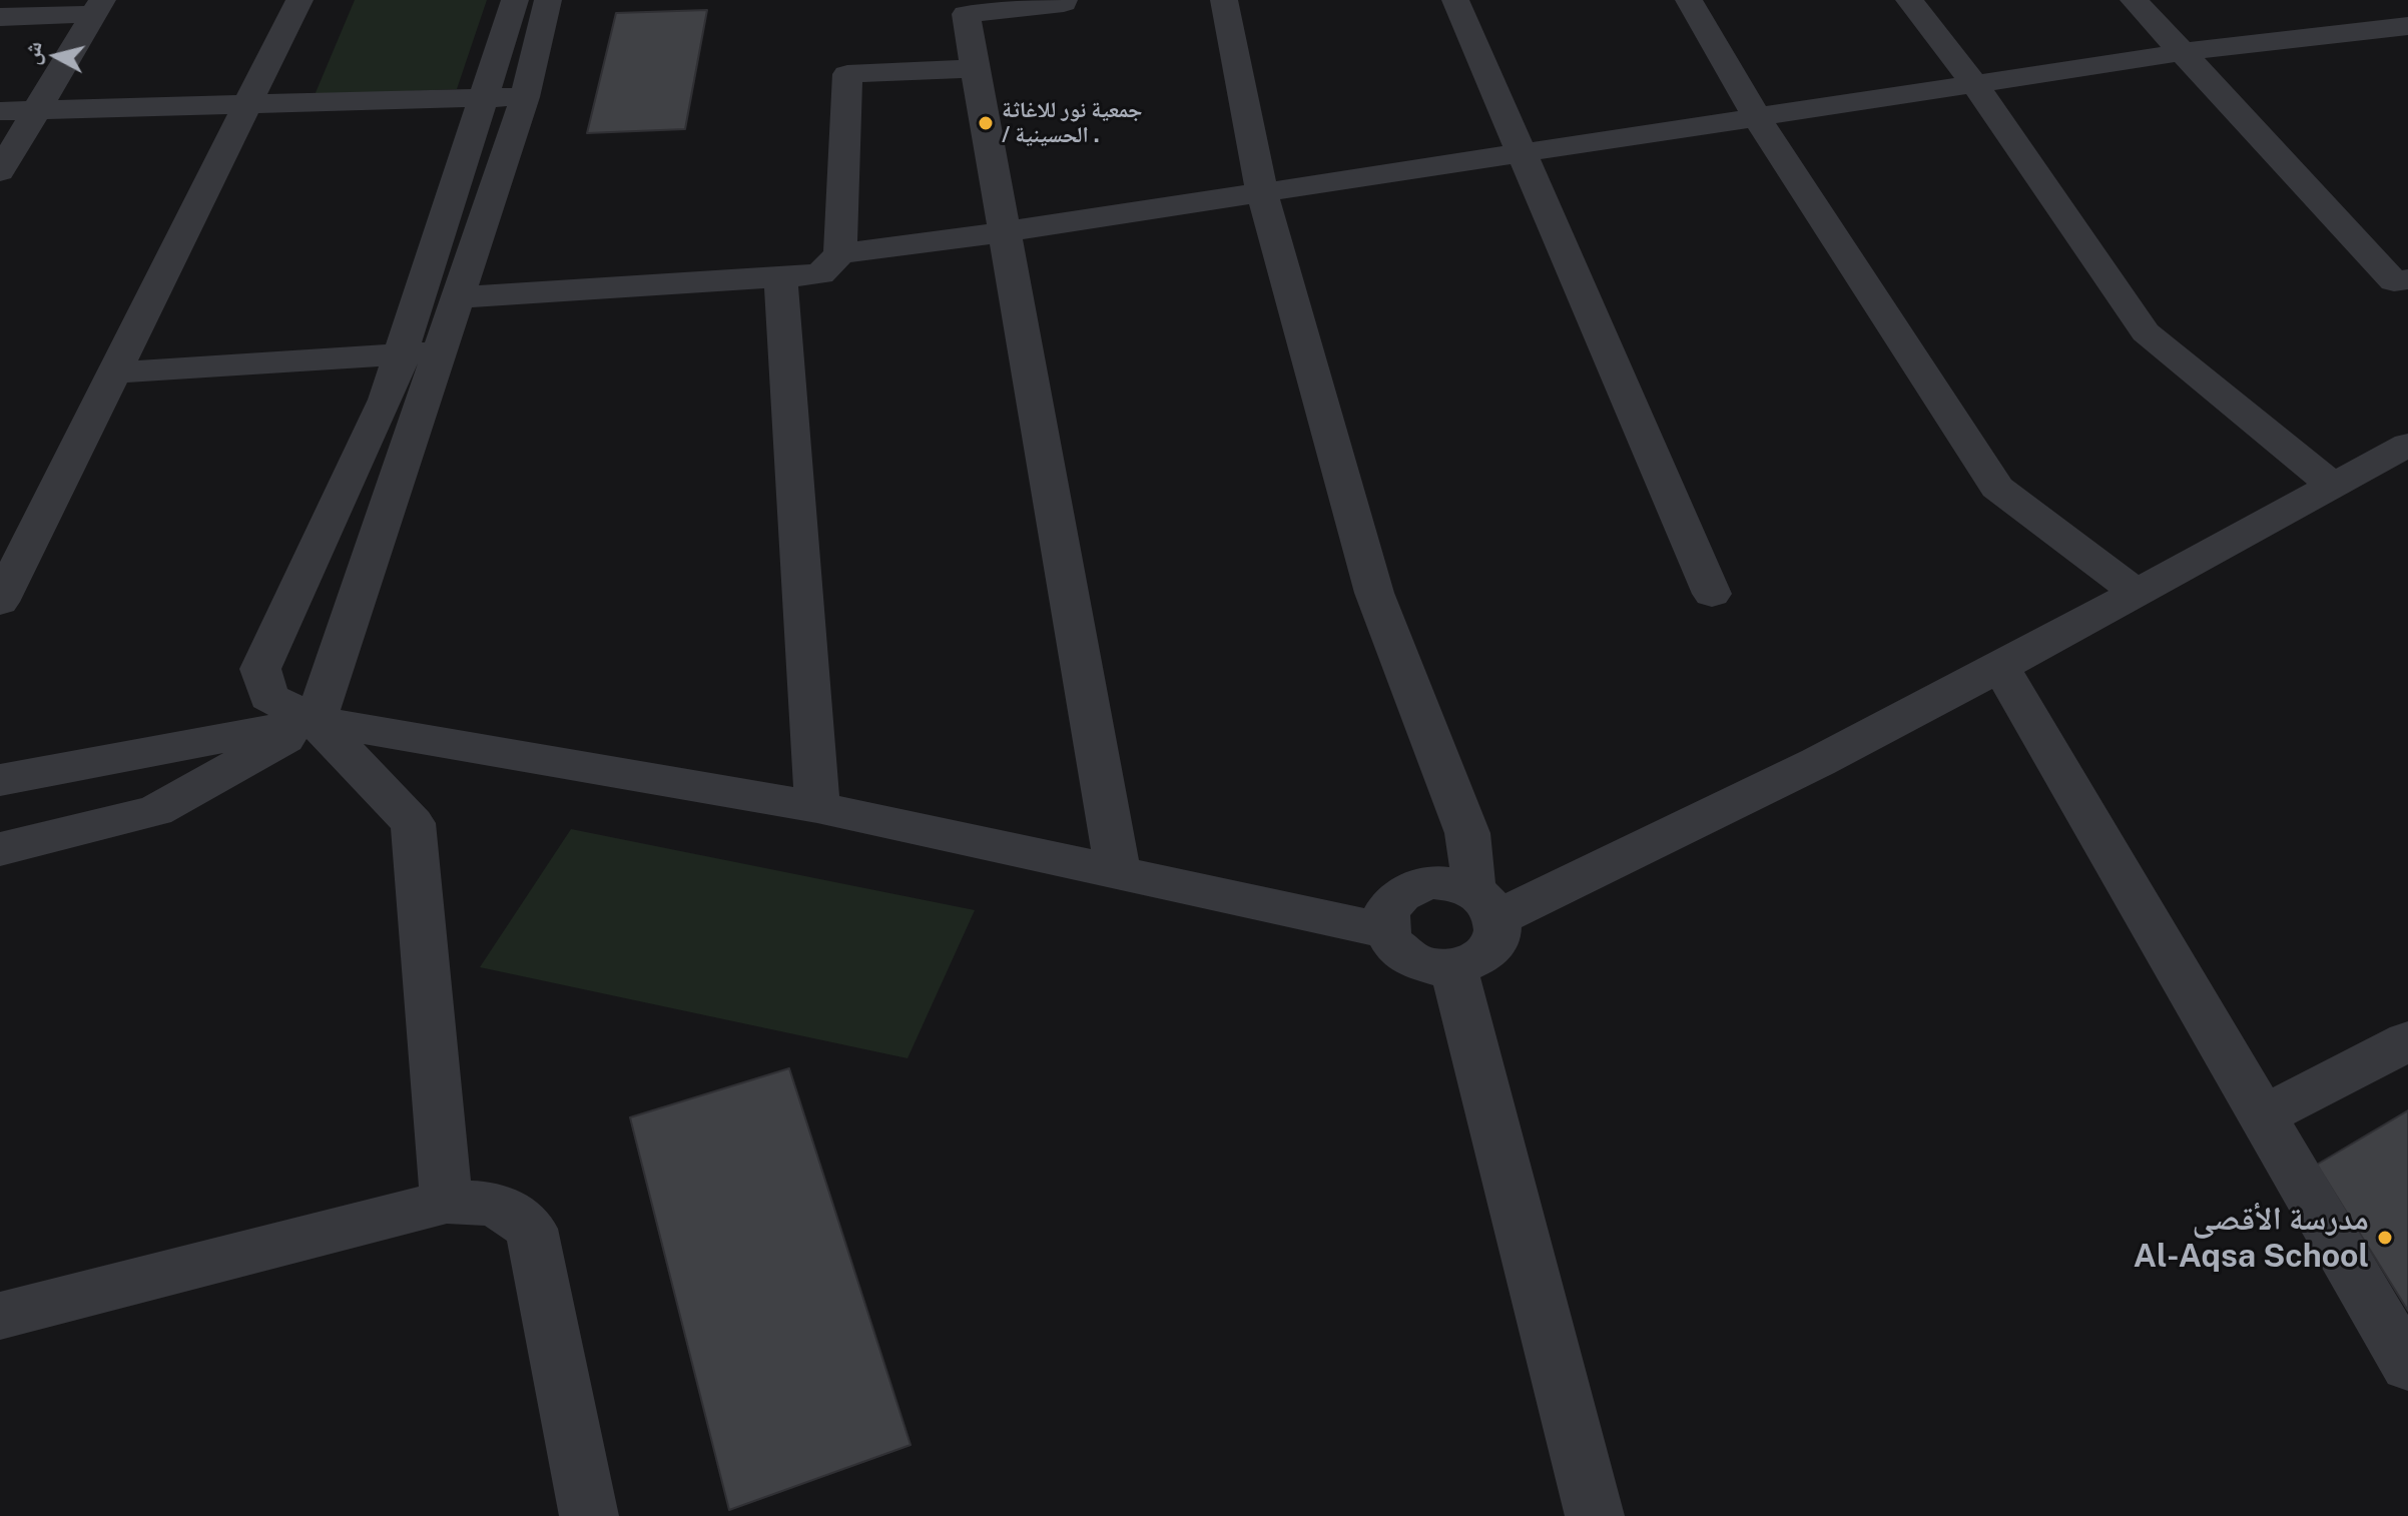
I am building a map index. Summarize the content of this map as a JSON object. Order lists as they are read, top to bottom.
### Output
{
  "places": ["جمعية نور للاغاثة / الحسينية .", "مدرسة الأقصى Al-Aqsa School"],
  "north": "left"
}
